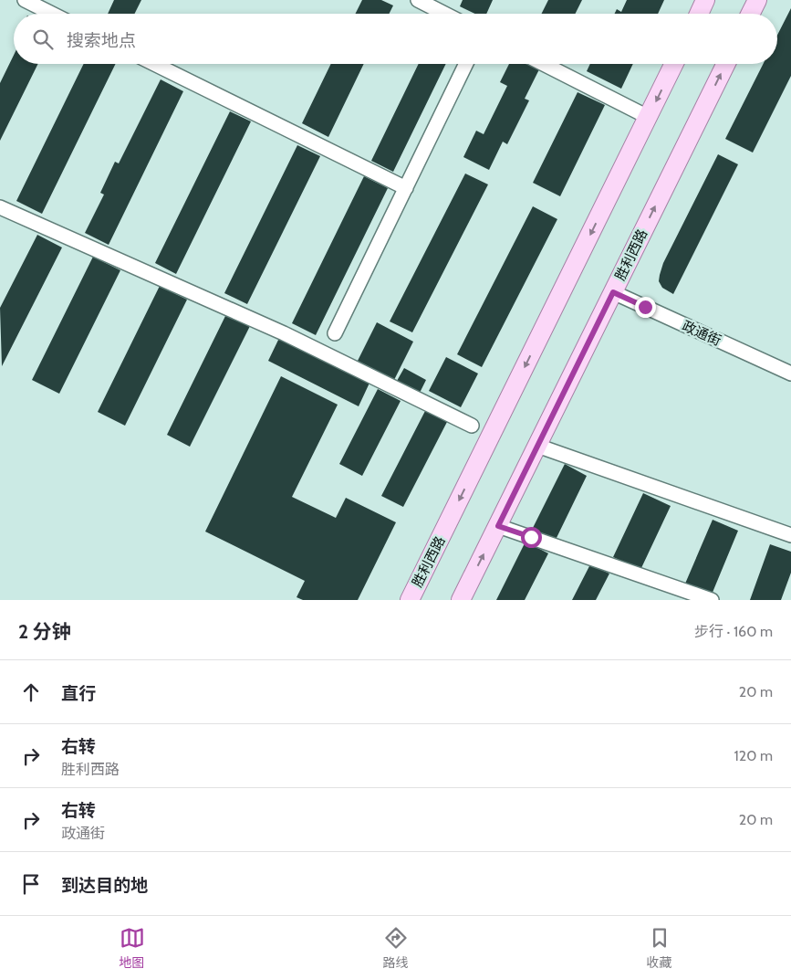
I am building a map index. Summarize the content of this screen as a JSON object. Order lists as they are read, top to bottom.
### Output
{
  "streets": {
    "main road": ["胜利西路"],
    "street": ["政通街"]
  },
  "crossings": [
    ["胜利西路", "政通街"]
  ],
  "page": {
    "search": "搜索地点",
    "heading": ["2 分钟", "步行 · 160 m"],
    "list": [
      ["直行", "20 m"],
      ["右转", "胜利西路", "120 m"],
      ["右转", "政通街", "20 m"],
      "到达目的地"
    ],
    "nav": ["地图", "路线", "收藏"]
  }
}
